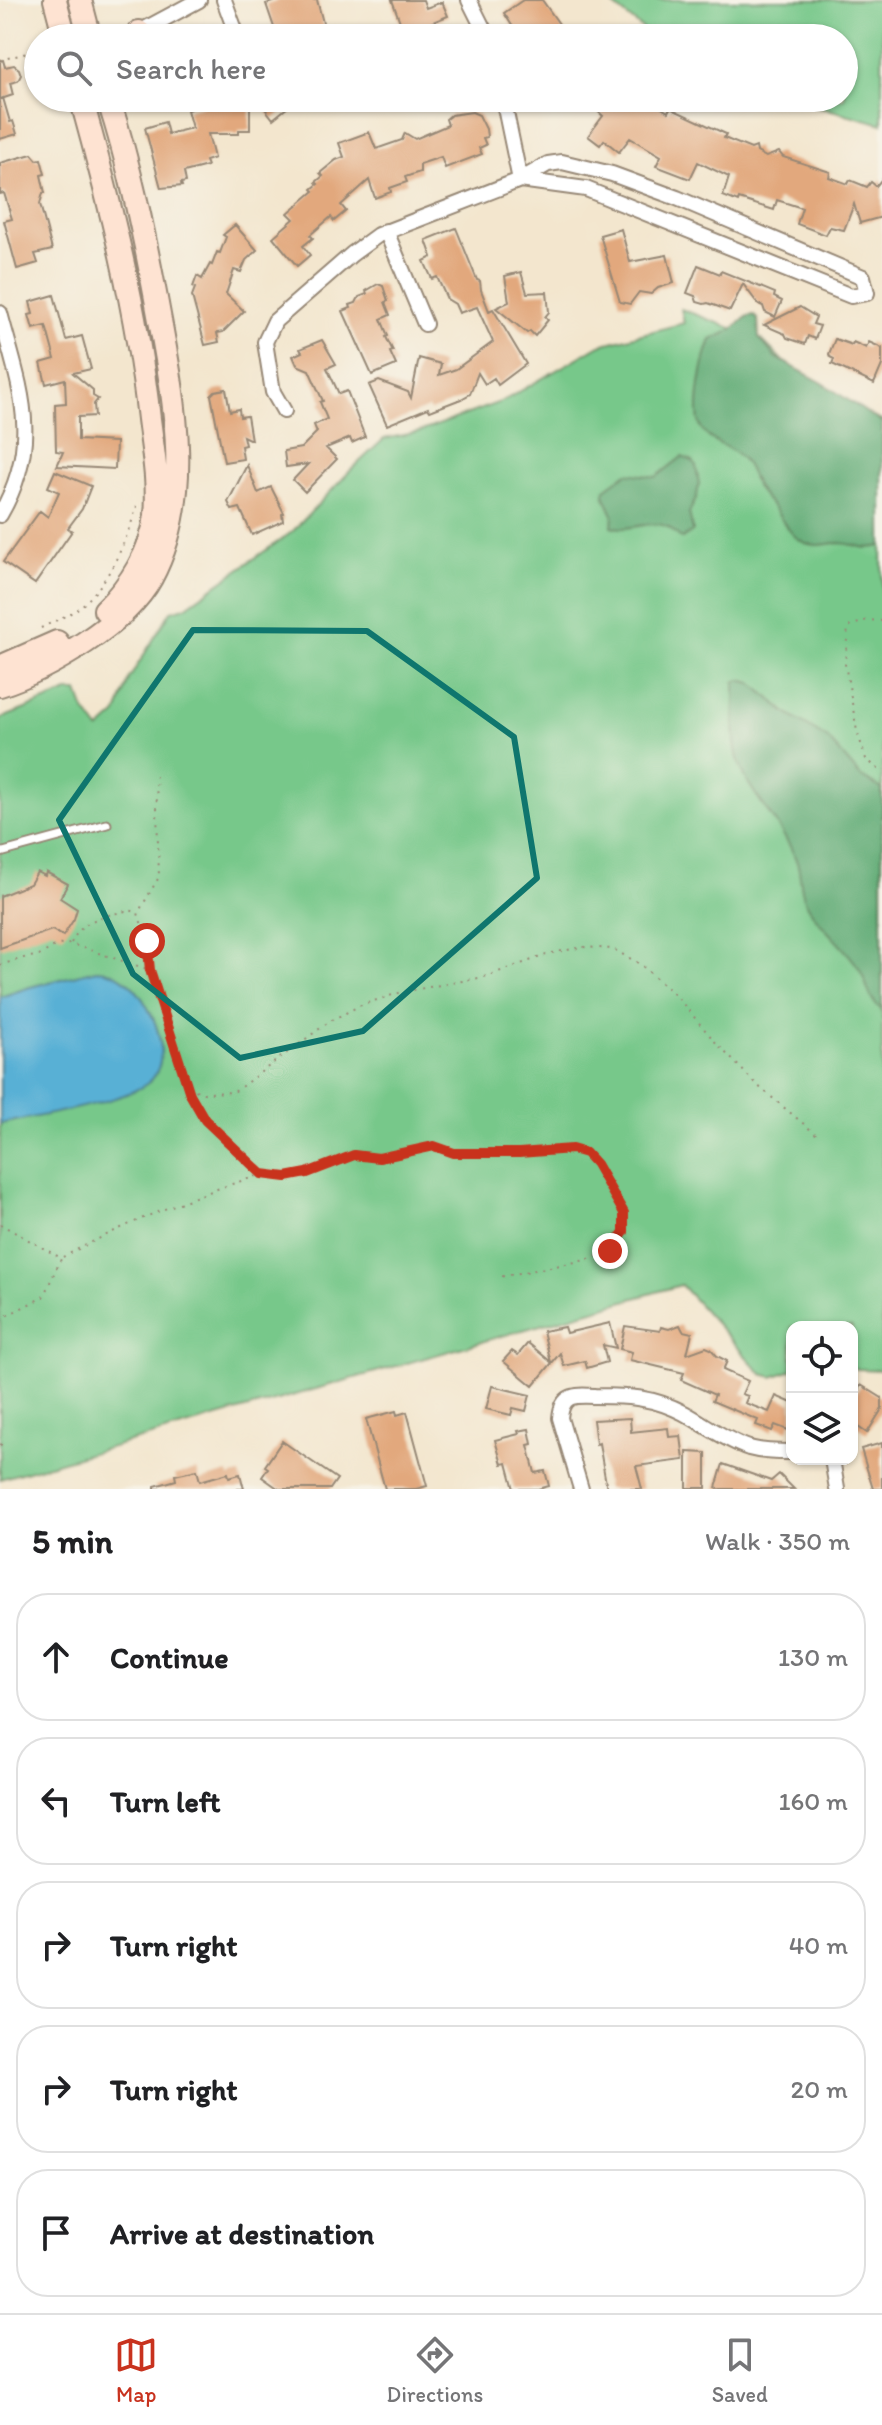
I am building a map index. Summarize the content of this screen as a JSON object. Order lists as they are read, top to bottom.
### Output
{
  "page": {
    "search": "Search here",
    "heading": ["5 min", "Walk · 350 m"],
    "list": [
      ["Continue", "130 m"],
      ["Turn left", "160 m"],
      ["Turn right", "40 m"],
      ["Turn right", "20 m"],
      "Arrive at destination"
    ],
    "nav": ["Map", "Directions", "Saved"]
  }
}
